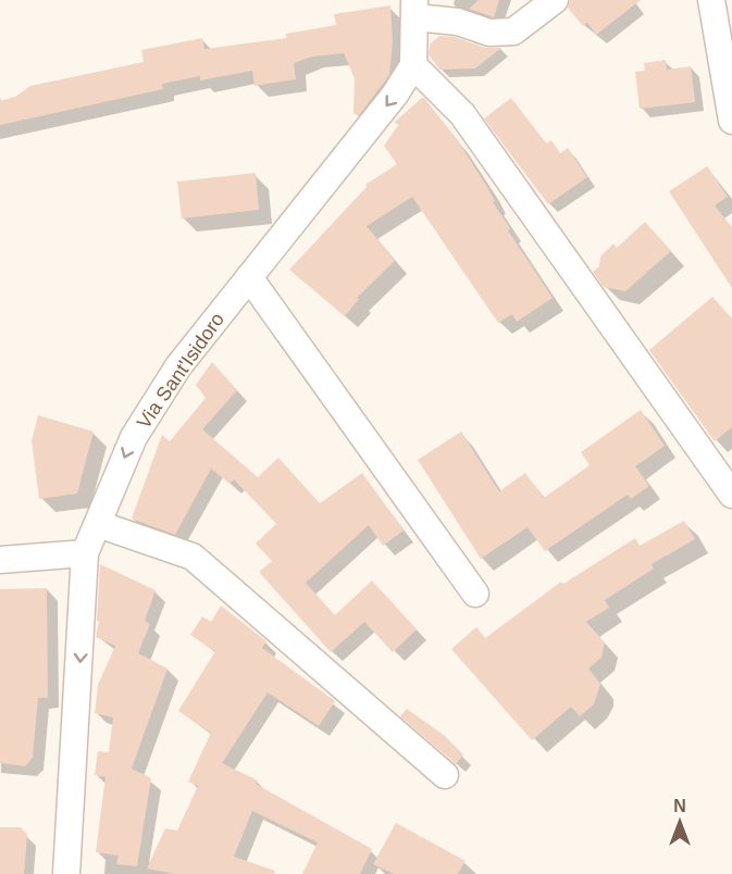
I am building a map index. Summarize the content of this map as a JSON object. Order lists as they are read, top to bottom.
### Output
{
  "streets": {
    "street": ["Via Sant'Isidoro"]
  },
  "one_way": ["Via Sant'Isidoro"],
  "north": "top"
}
